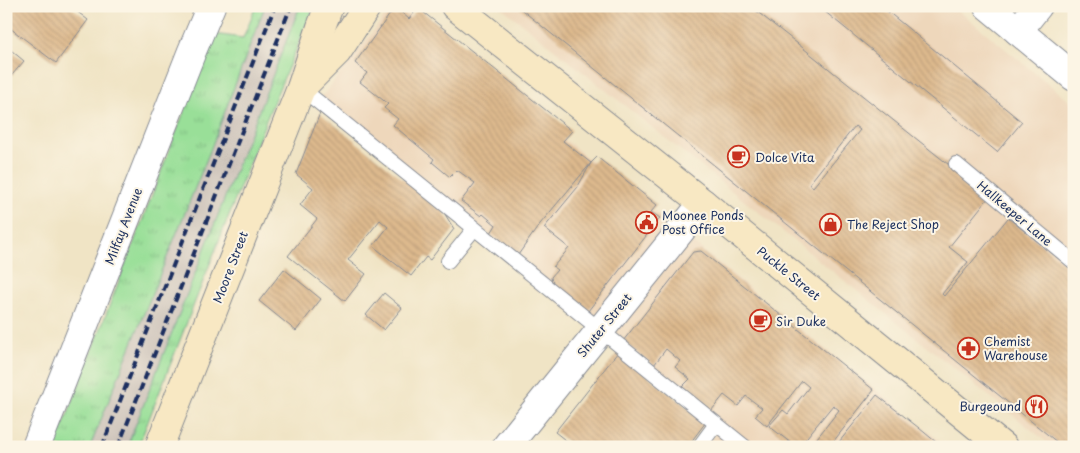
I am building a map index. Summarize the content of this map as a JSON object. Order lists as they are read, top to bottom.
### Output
{
  "streets": {
    "street": [
      "Milfay Avenue",
      "Moore Street",
      "Puckle Street",
      "Shuter Street"
    ],
    "lane": ["Hallkeeper Lane"]
  },
  "crossings": [
    ["Puckle Street", "Shuter Street"]
  ],
  "places": {
    "cafe": ["Dolce Vita", "Sir Duke"],
    "public building": ["Moonee Ponds Post Office"],
    "shop": ["The Reject Shop"],
    "pharmacy": ["Chemist Warehouse"],
    "restaurant": ["Burgeound"]
  }
}
